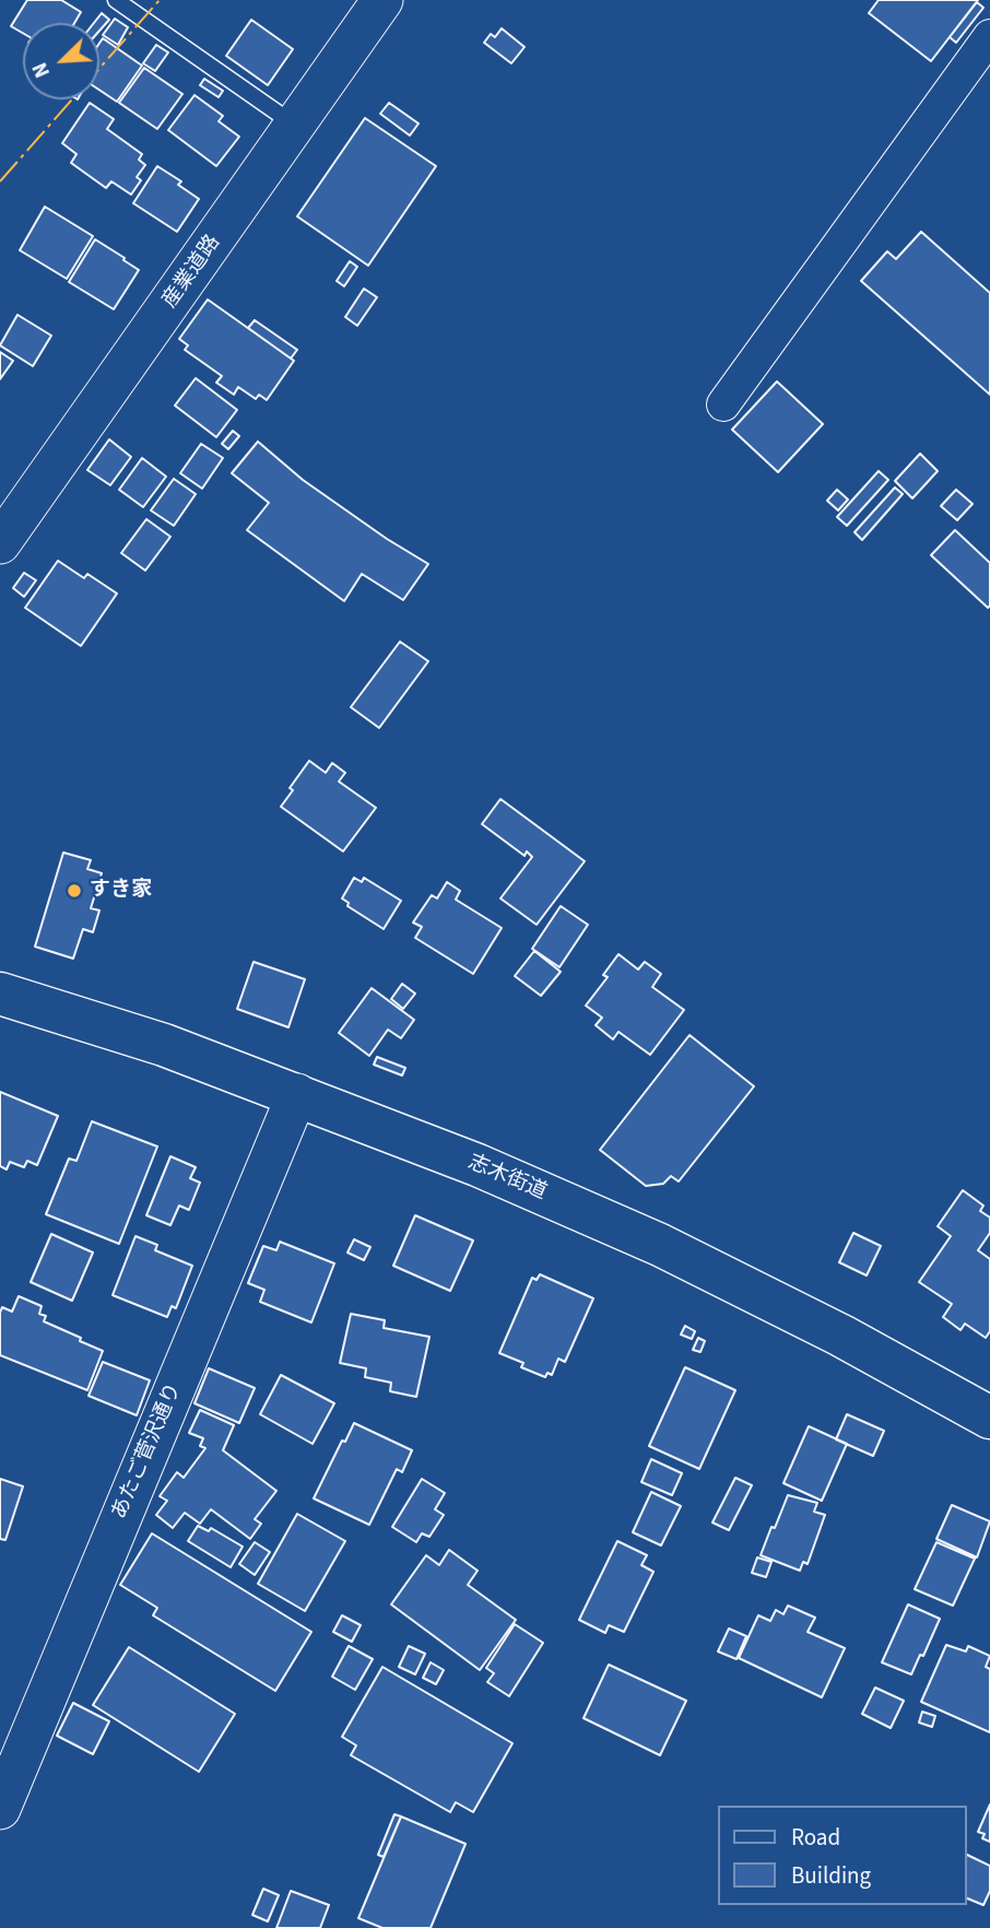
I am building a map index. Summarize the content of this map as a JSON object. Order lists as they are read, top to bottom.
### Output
{
  "streets": {
    "main road": ["志木街道"],
    "street": ["産業道路", "あたご菅沢通り"]
  },
  "crossings": [
    ["志木街道", "あたご菅沢通り"]
  ],
  "places": ["すき家"],
  "legend": ["Road", "Building"],
  "north": "bottom left"
}
